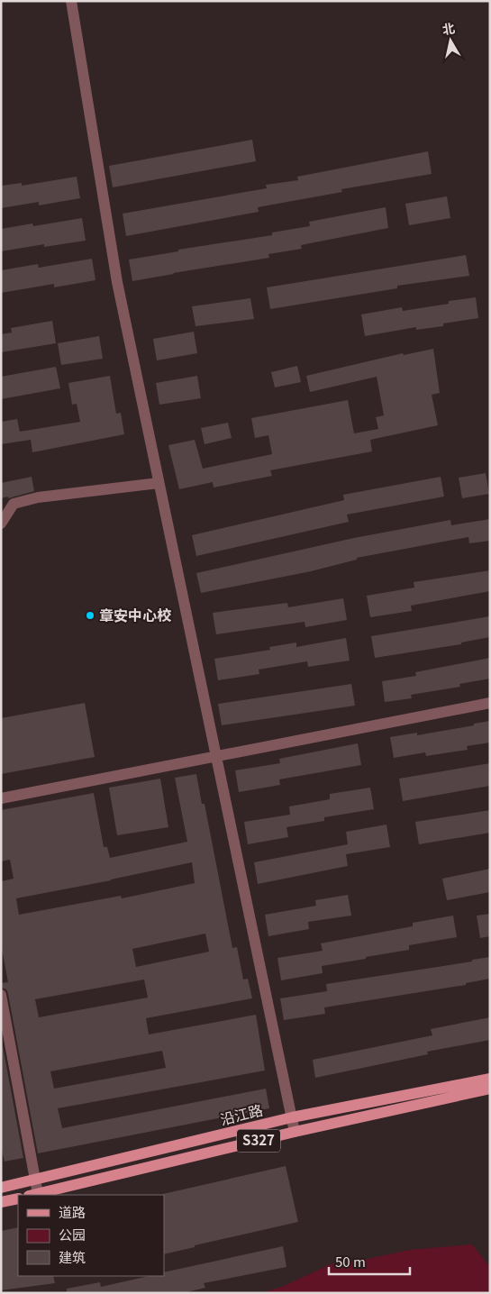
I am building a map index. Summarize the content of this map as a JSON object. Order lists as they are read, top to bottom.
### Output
{
  "streets": {
    "main road": ["沿江路", "S327"]
  },
  "places": ["章安中心校"],
  "legend": ["道路", "公园", "建筑"],
  "scale_bar": "50 m",
  "north": "top"
}
